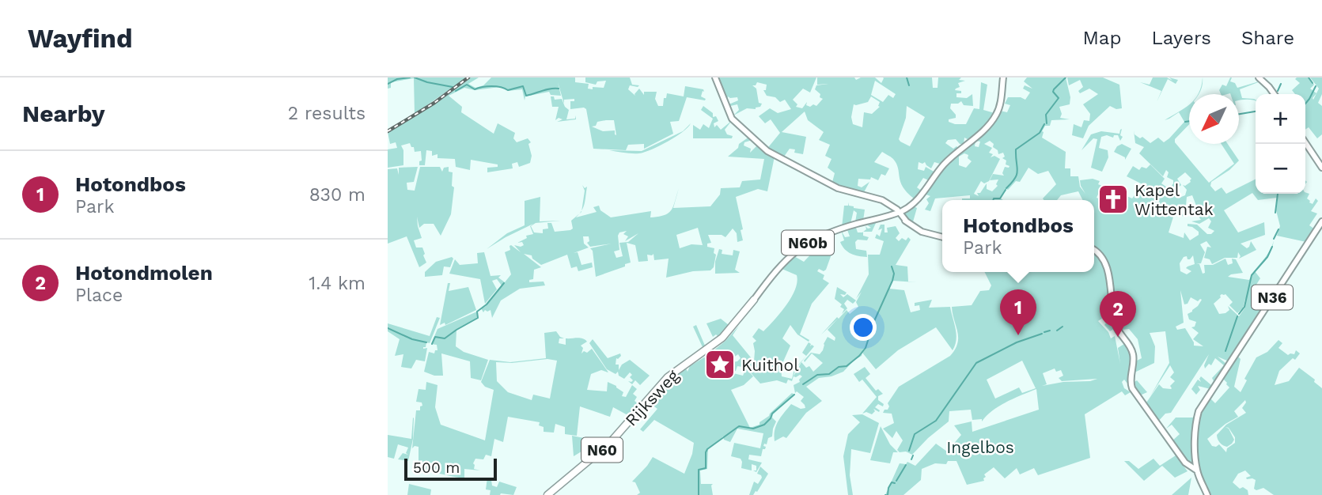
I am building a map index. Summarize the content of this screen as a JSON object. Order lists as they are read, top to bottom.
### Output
{
  "streets": {
    "highway": ["Rijksweg", "N60"],
    "main road": ["N60b", "N36"]
  },
  "crossings": [
    ["N60b", "Rijksweg"]
  ],
  "parks": ["Ingelbos"],
  "places": {
    "church": ["Kapel Wittentak"],
    "place": ["Kuithol"]
  },
  "scale_bar": "500 m",
  "north": "bottom left",
  "page": {
    "header": "Wayfind",
    "nav": ["Map", "Layers", "Share"],
    "heading": ["Nearby", "2 results"],
    "map_buttons": ["+", "−"],
    "list": [
      {
        "mark": "1",
        "name": "Hotondbos",
        "note": "Park",
        "value": "830 m"
      },
      {
        "mark": "2",
        "name": "Hotondmolen",
        "note": "Place",
        "value": "1.4 km"
      }
    ],
    "popup": ["Hotondbos", "Park"],
    "pins": ["1", "2"],
    "scale": "500 m"
  }
}
